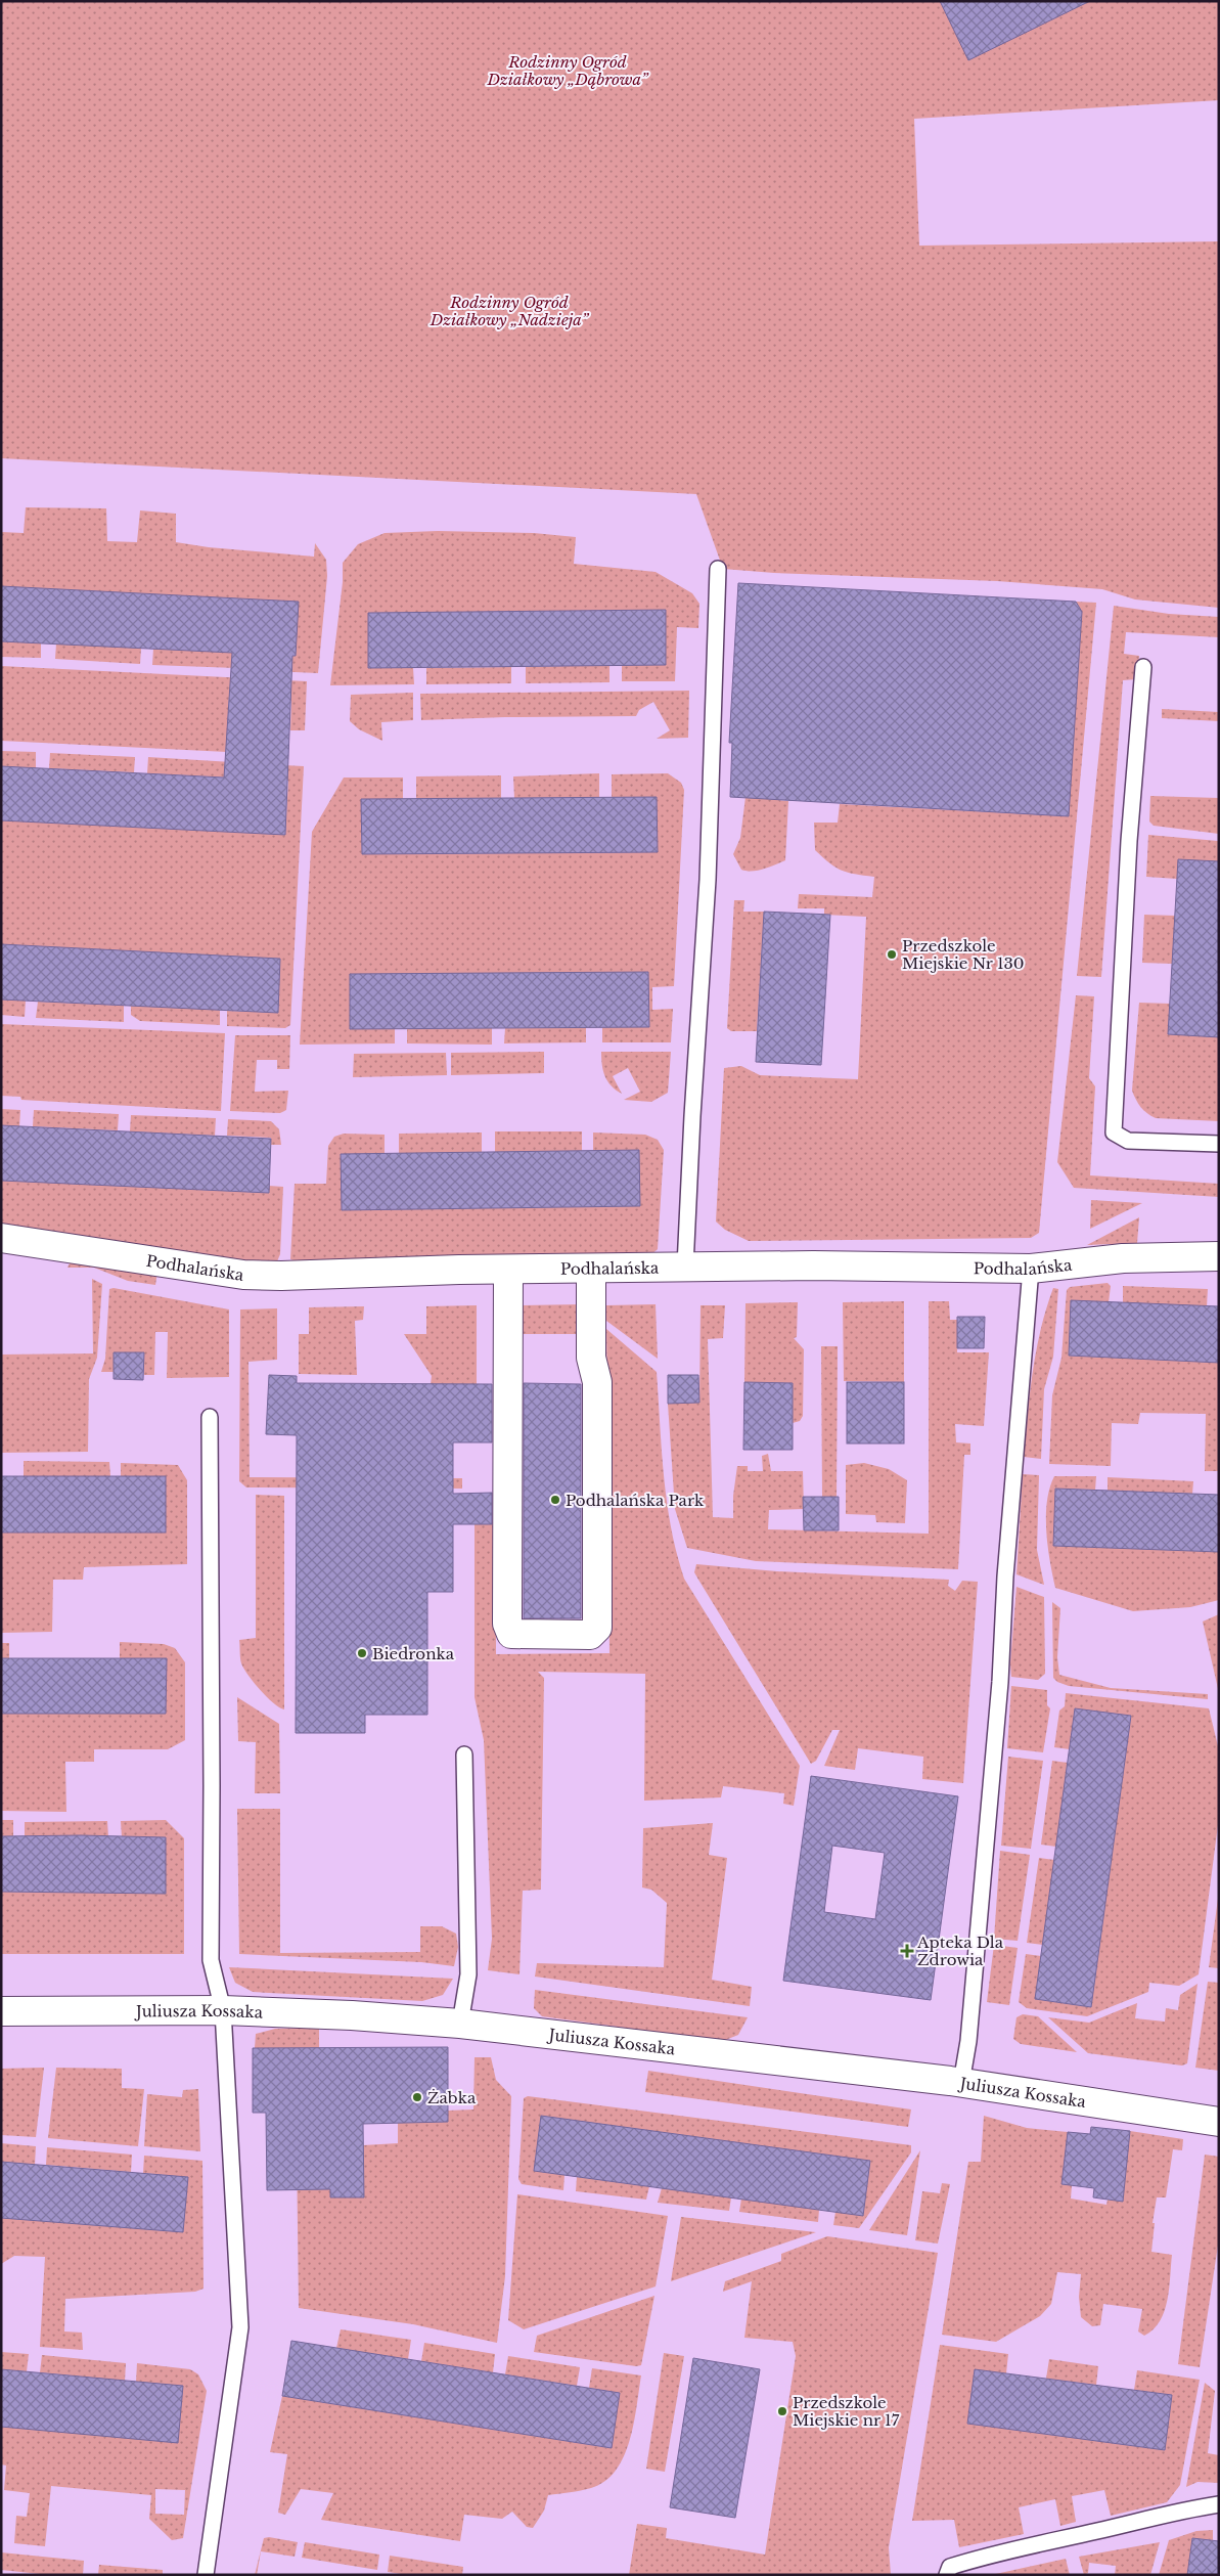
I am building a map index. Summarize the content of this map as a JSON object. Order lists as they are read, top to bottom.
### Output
{
  "streets": {
    "street": ["Podhalańska", "Juliusza Kossaka"]
  },
  "parks": ["Rodzinny Ogród Działkowy „Dąbrowa”", "Rodzinny Ogród Działkowy „Nadzieja”"],
  "places": {
    "other": [
      "Przedszkole Miejskie Nr 130",
      "Podhalańska Park",
      "Biedronka",
      "Żabka",
      "Przedszkole Miejskie nr 17"
    ],
    "health": ["Apteka Dla Zdrowia"]
  }
}
